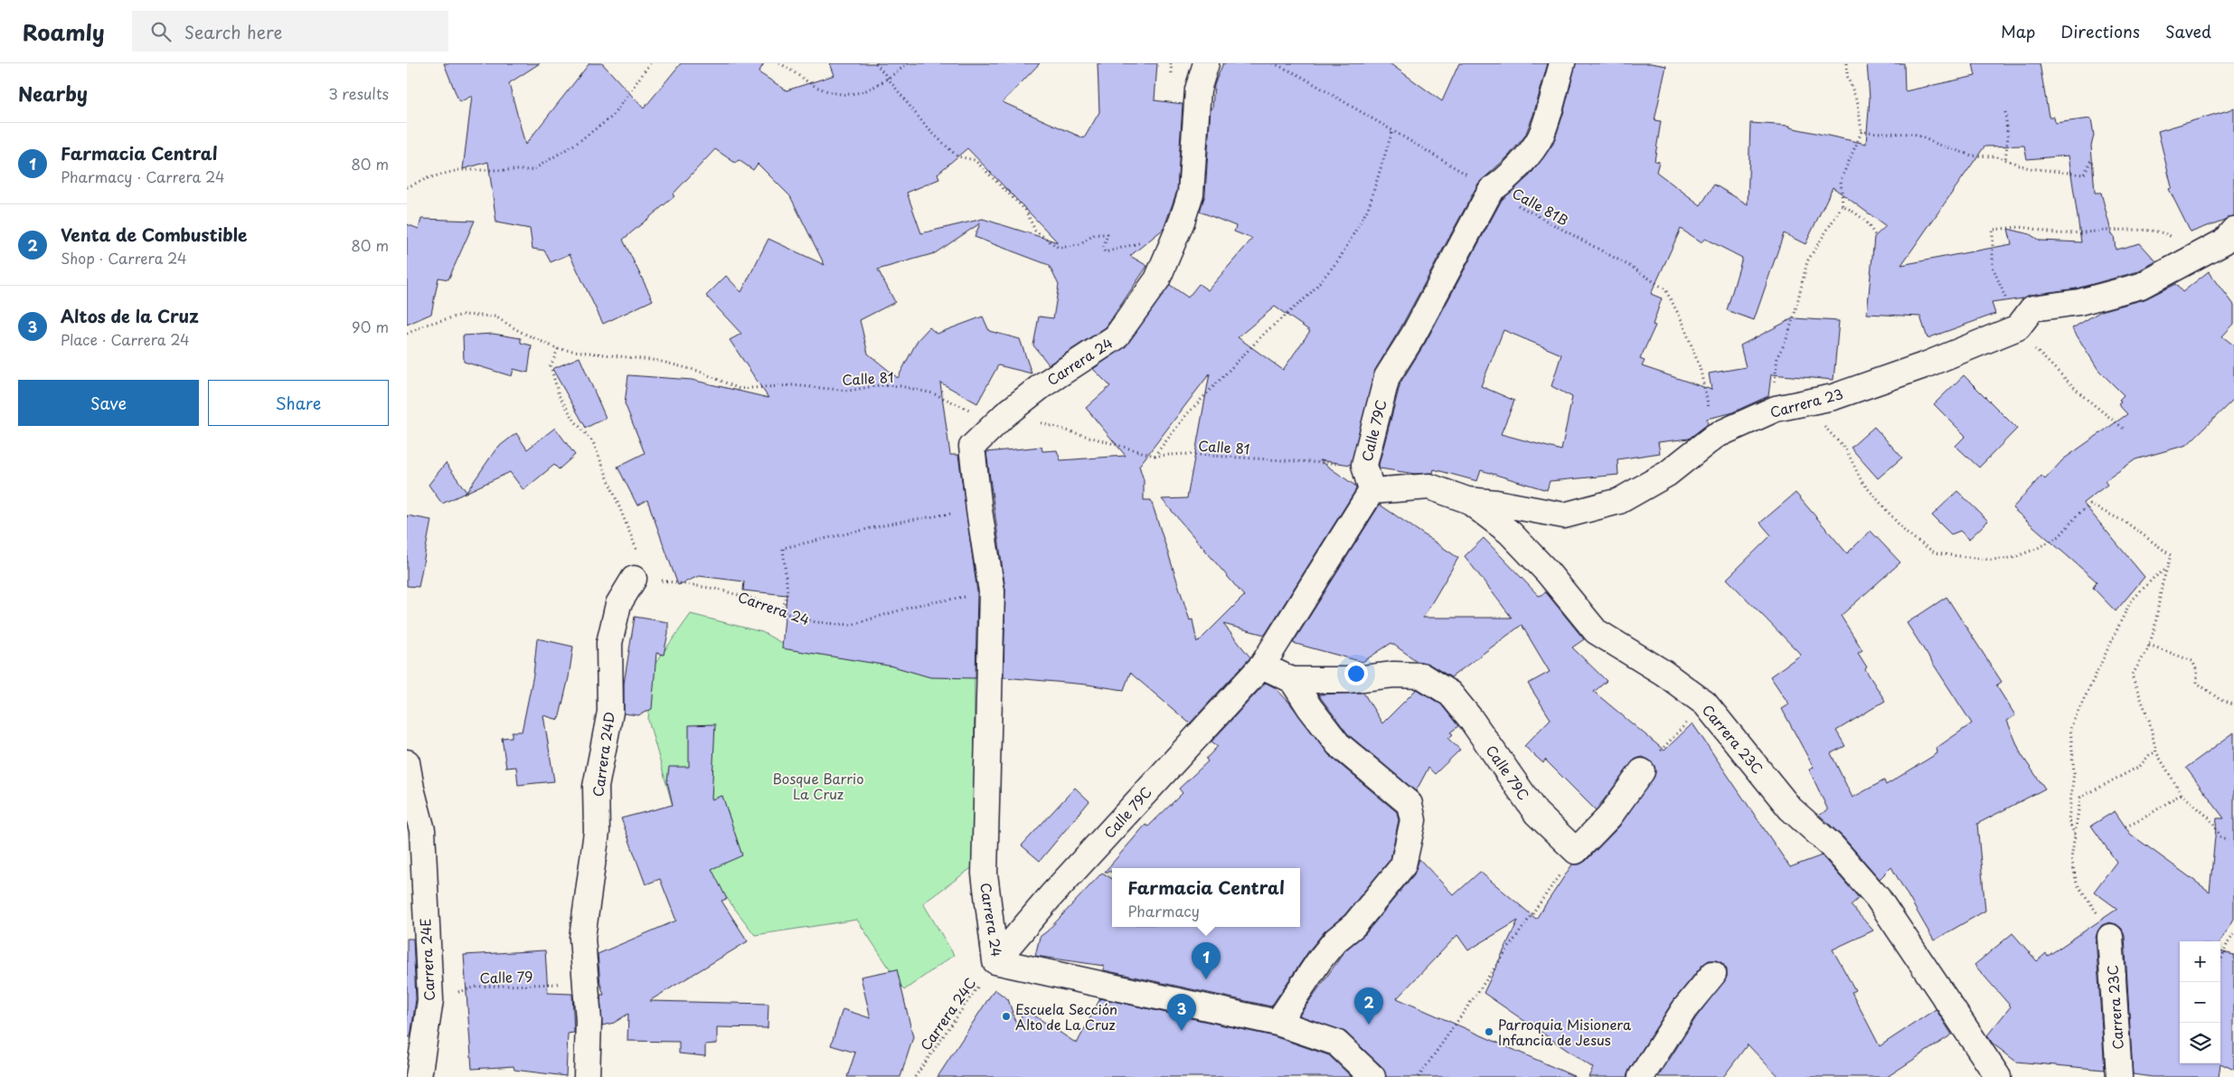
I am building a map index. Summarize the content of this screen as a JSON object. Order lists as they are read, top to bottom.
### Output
{
  "streets": {
    "street": [
      "Carrera 24",
      "Carrera 23",
      "Calle 79C",
      "Carrera 23C",
      "Carrera 24D",
      "Carrera 24E"
    ],
    "path": [
      "Calle 81B",
      "Calle 81",
      "Calle 79",
      "Carrera 24C"
    ]
  },
  "crossings": [
    ["Calle 81B", "Carrera 23"],
    ["Calle 81B", "Calle 79C"],
    ["Carrera 24", "Calle 81"],
    ["Carrera 24", "Calle 79C"],
    ["Carrera 24", "Carrera 24D"],
    ["Carrera 24", "Carrera 24C"],
    ["Calle 81", "Calle 79C"],
    ["Carrera 23", "Carrera 23C"],
    ["Calle 79C", "Carrera 23C"],
    ["Calle 79C", "Carrera 24C"],
    ["Carrera 24D", "Calle 79"],
    ["Carrera 24E", "Calle 79"]
  ],
  "parks": ["Bosque Barrio La Cruz"],
  "places": ["Escuela Sección Alto de La Cruz", "Parroquia Misionera Infancia de Jesus"],
  "page": {
    "header": "Roamly",
    "search": "Search here",
    "nav": ["Map", "Directions", "Saved"],
    "heading": ["Nearby", "3 results"],
    "list": [
      {
        "mark": "1",
        "name": "Farmacia Central",
        "note": "Pharmacy · Carrera 24",
        "value": "80 m"
      },
      {
        "mark": "2",
        "name": "Venta de Combustible",
        "note": "Shop · Carrera 24",
        "value": "80 m"
      },
      {
        "mark": "3",
        "name": "Altos de la Cruz",
        "note": "Place · Carrera 24",
        "value": "90 m"
      }
    ],
    "buttons": ["Save", "Share"],
    "popup": ["Farmacia Central", "Pharmacy"],
    "map_buttons": ["+", "−"],
    "pins": ["1", "2", "3"]
  }
}
